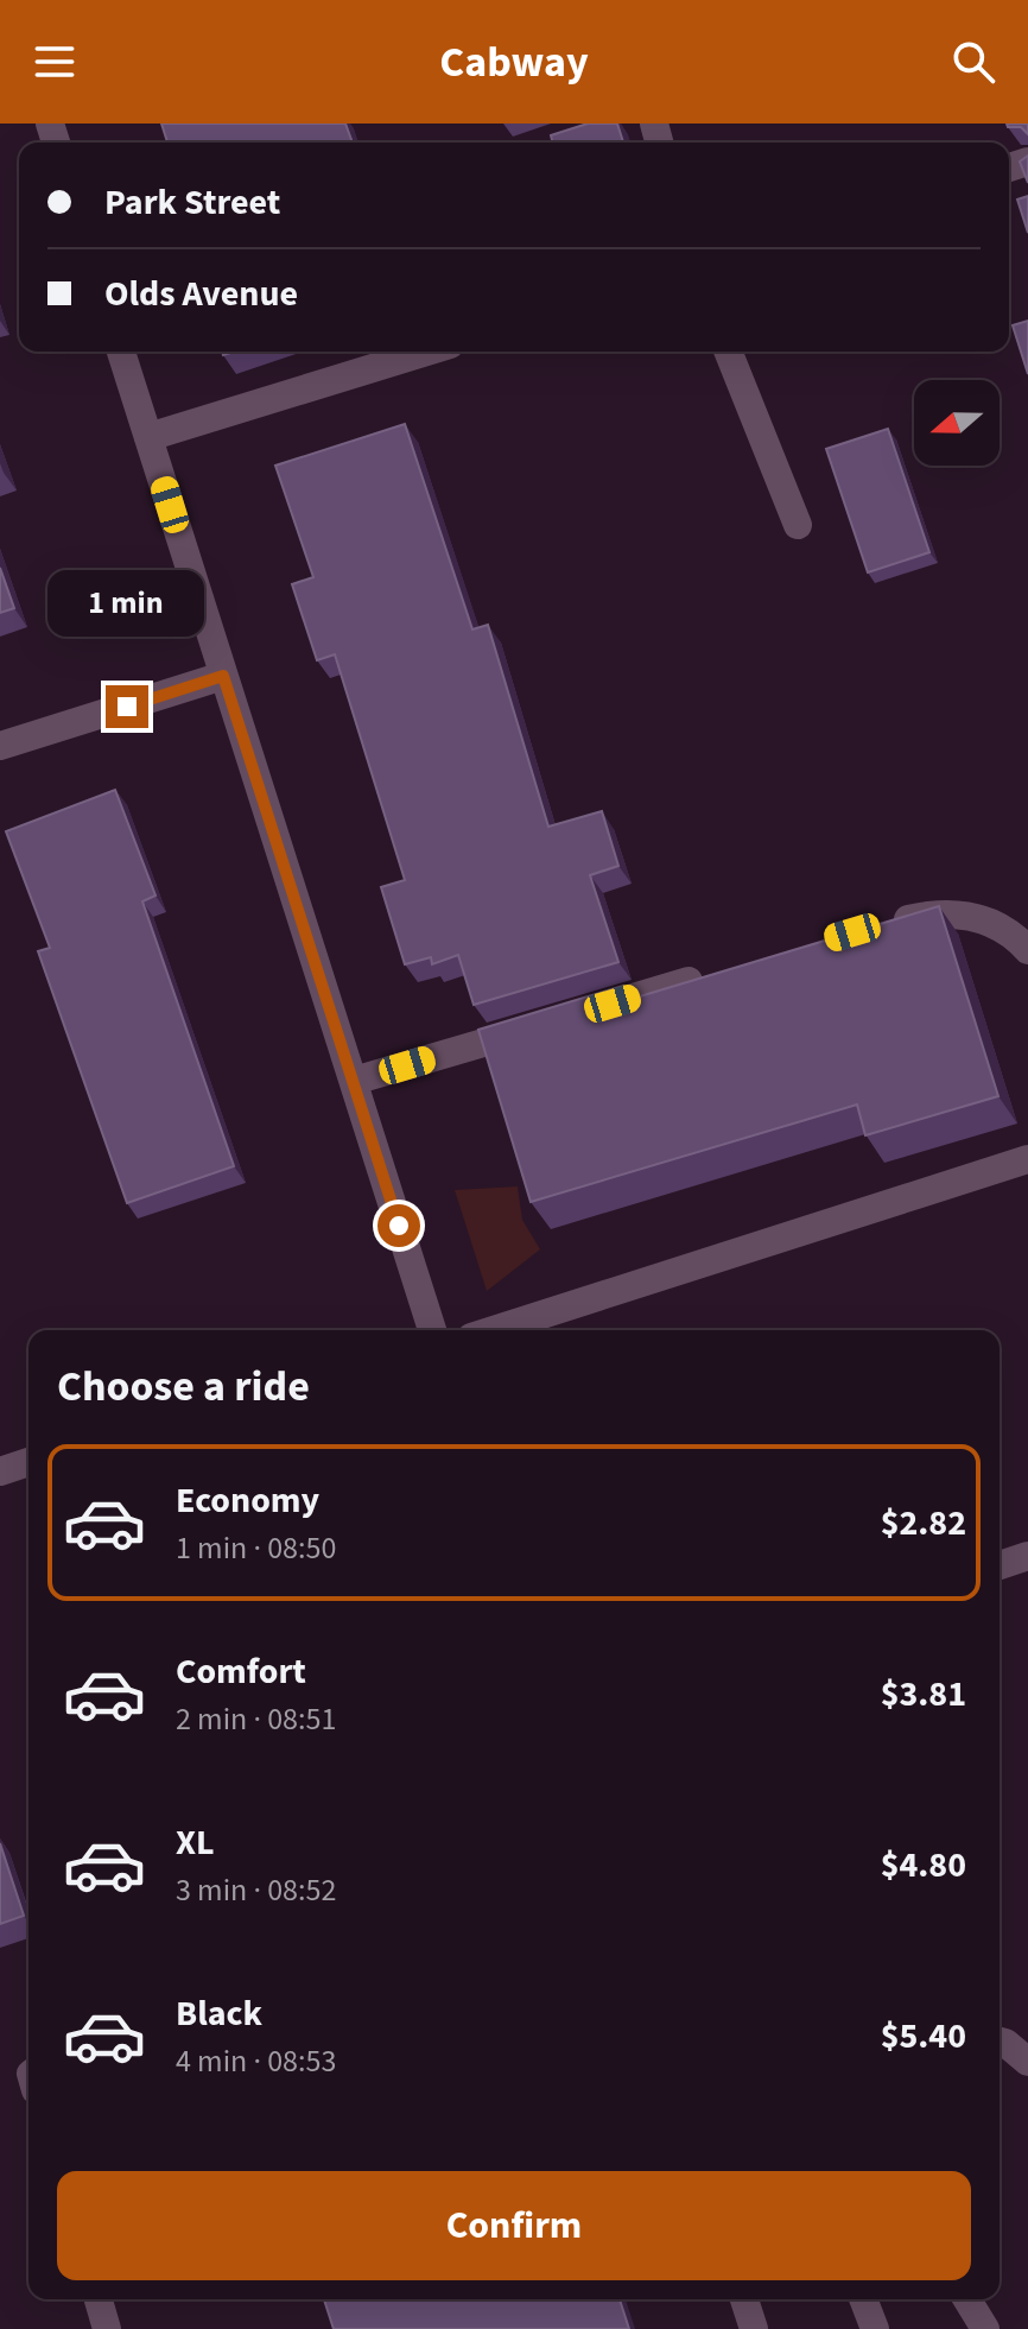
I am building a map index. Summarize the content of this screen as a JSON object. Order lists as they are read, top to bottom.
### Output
{
  "north": "left",
  "page": {
    "header": "Cabway",
    "banner": ["Park Street", "Olds Avenue"],
    "bubble": "1 min",
    "heading": "Choose a ride",
    "list": [
      {
        "name": "Economy",
        "note": "1 min · 08:50",
        "value": "$2.82"
      },
      {
        "name": "Comfort",
        "note": "2 min · 08:51",
        "value": "$3.81"
      },
      {
        "name": "XL",
        "note": "3 min · 08:52",
        "value": "$4.80"
      },
      {
        "name": "Black",
        "note": "4 min · 08:53",
        "value": "$5.40"
      }
    ],
    "buttons": "Confirm"
  }
}
